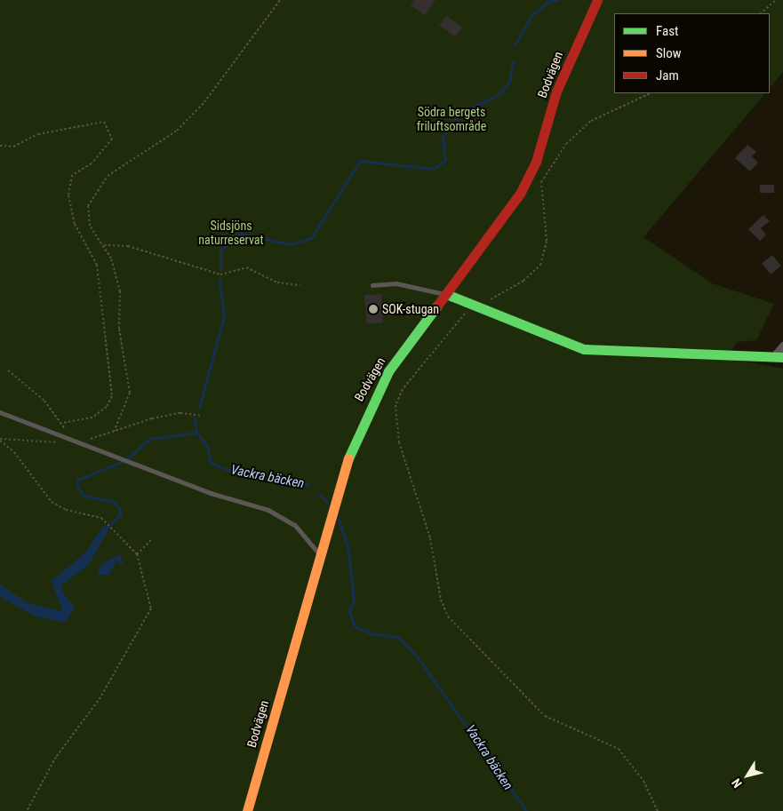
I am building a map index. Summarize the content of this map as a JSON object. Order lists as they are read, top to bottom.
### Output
{
  "streets": {
    "street": ["Bodvägen"]
  },
  "water": ["Vackra bäcken"],
  "parks": ["Södra bergets friluftsområde", "Sidsjöns naturreservat"],
  "places": ["SOK-stugan"],
  "legend": ["Fast", "Slow", "Jam"],
  "north": "bottom left"
}
